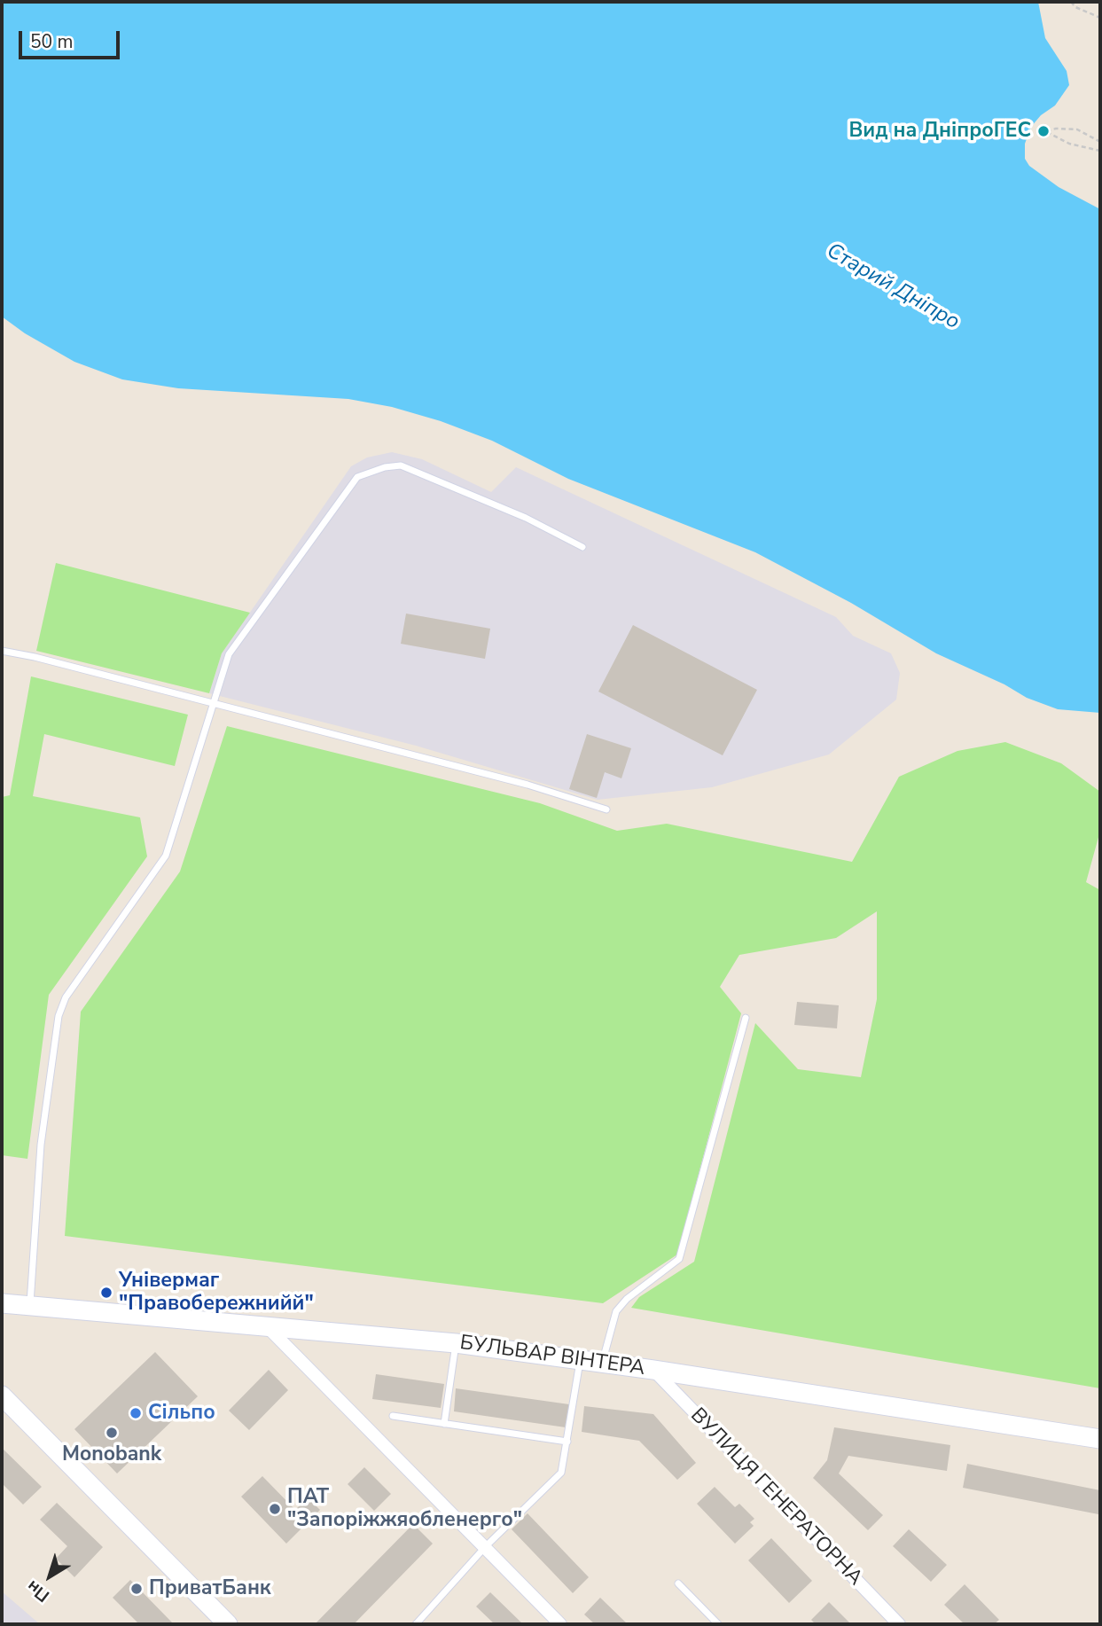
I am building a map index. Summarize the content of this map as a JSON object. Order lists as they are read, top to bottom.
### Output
{
  "streets": {
    "street": ["БУЛЬВАР ВІНТЕРА", "ВУЛИЦЯ ГЕНЕРАТОРНА"]
  },
  "crossings": [
    ["БУЛЬВАР ВІНТЕРА", "ВУЛИЦЯ ГЕНЕРАТОРНА"]
  ],
  "water": ["Старий Дніпро"],
  "places": [
    "Вид на ДніпроГЕС",
    "Універмаг \"Правобережнийй\"",
    "Сільпо",
    "Monobank",
    "ПАТ \"Запоріжжяобленерго\"",
    "ПриватБанк"
  ],
  "scale_bar": "50 m",
  "north": "bottom left"
}
